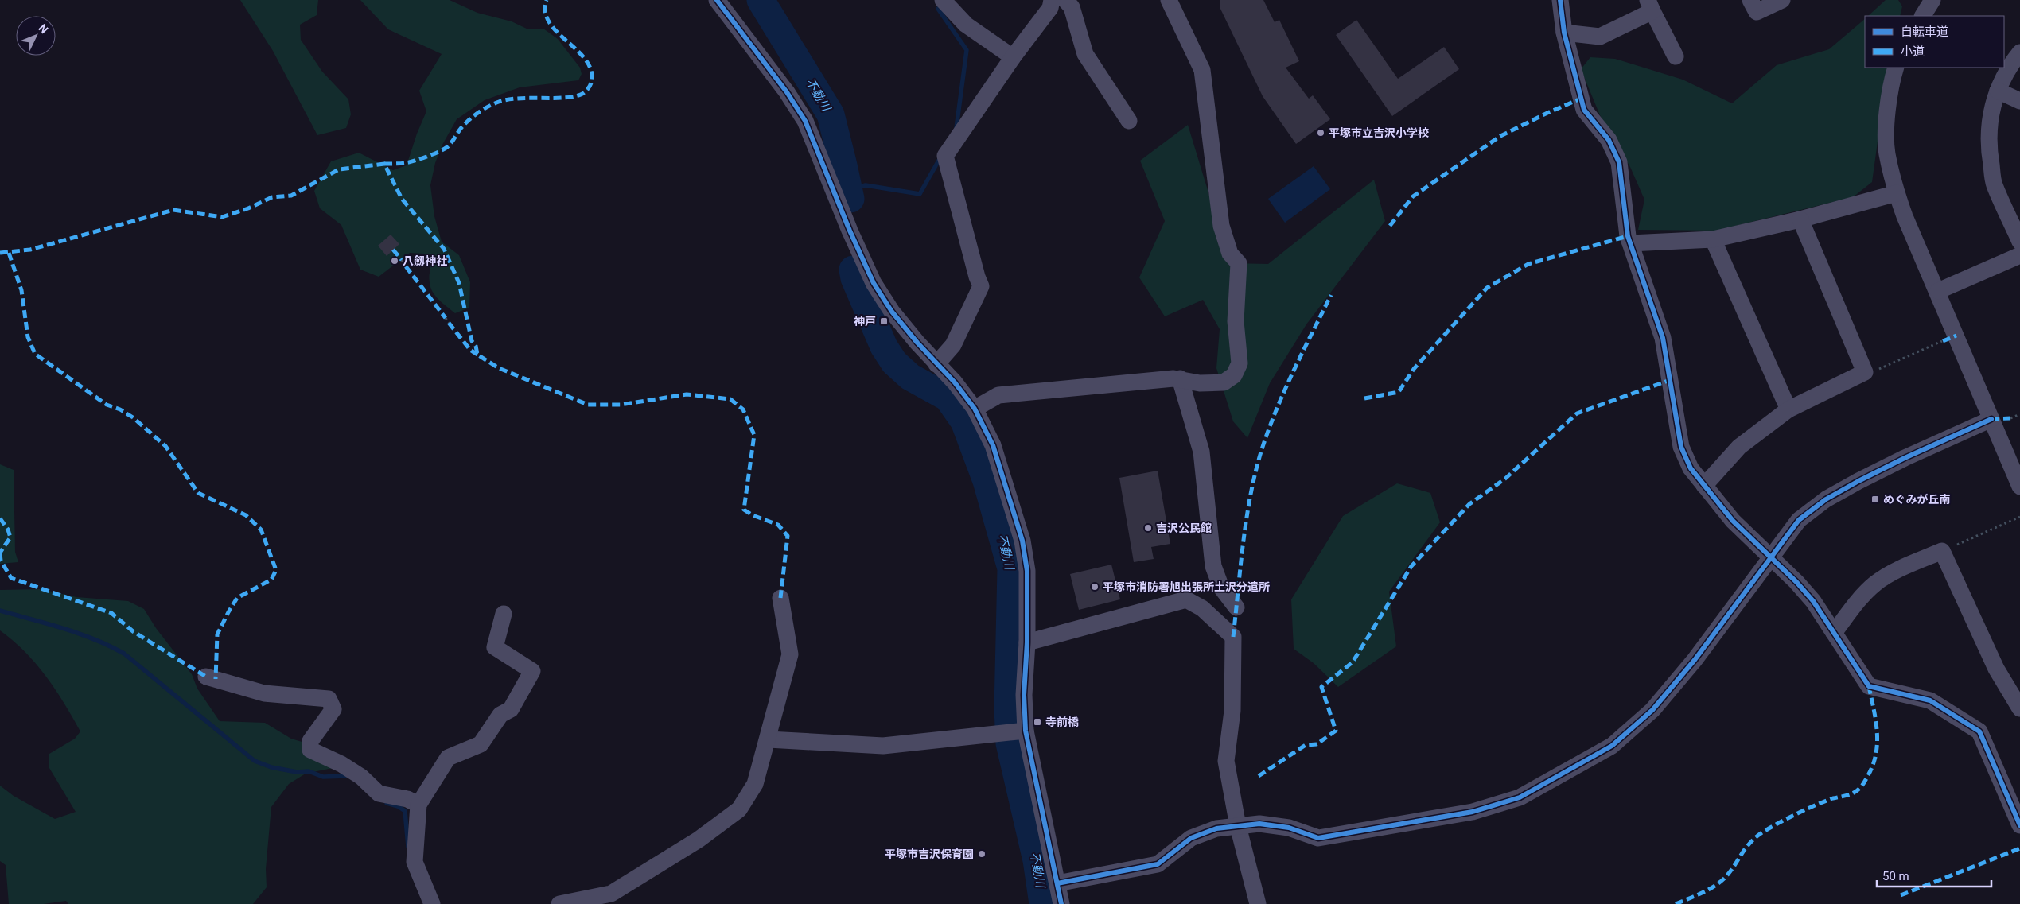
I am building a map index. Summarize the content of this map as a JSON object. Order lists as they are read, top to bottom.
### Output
{
  "water": ["不動川"],
  "places": {
    "other": [
      "平塚市立吉沢小学校",
      "八劔神社",
      "吉沢公民館",
      "平塚市消防署旭出張所土沢分遣所",
      "平塚市吉沢保育園"
    ],
    "transit": ["神戸", "めぐみが丘南", "寺前橋"]
  },
  "legend": ["自転車道", "小道"],
  "scale_bar": "50 m",
  "north": "top right"
}
